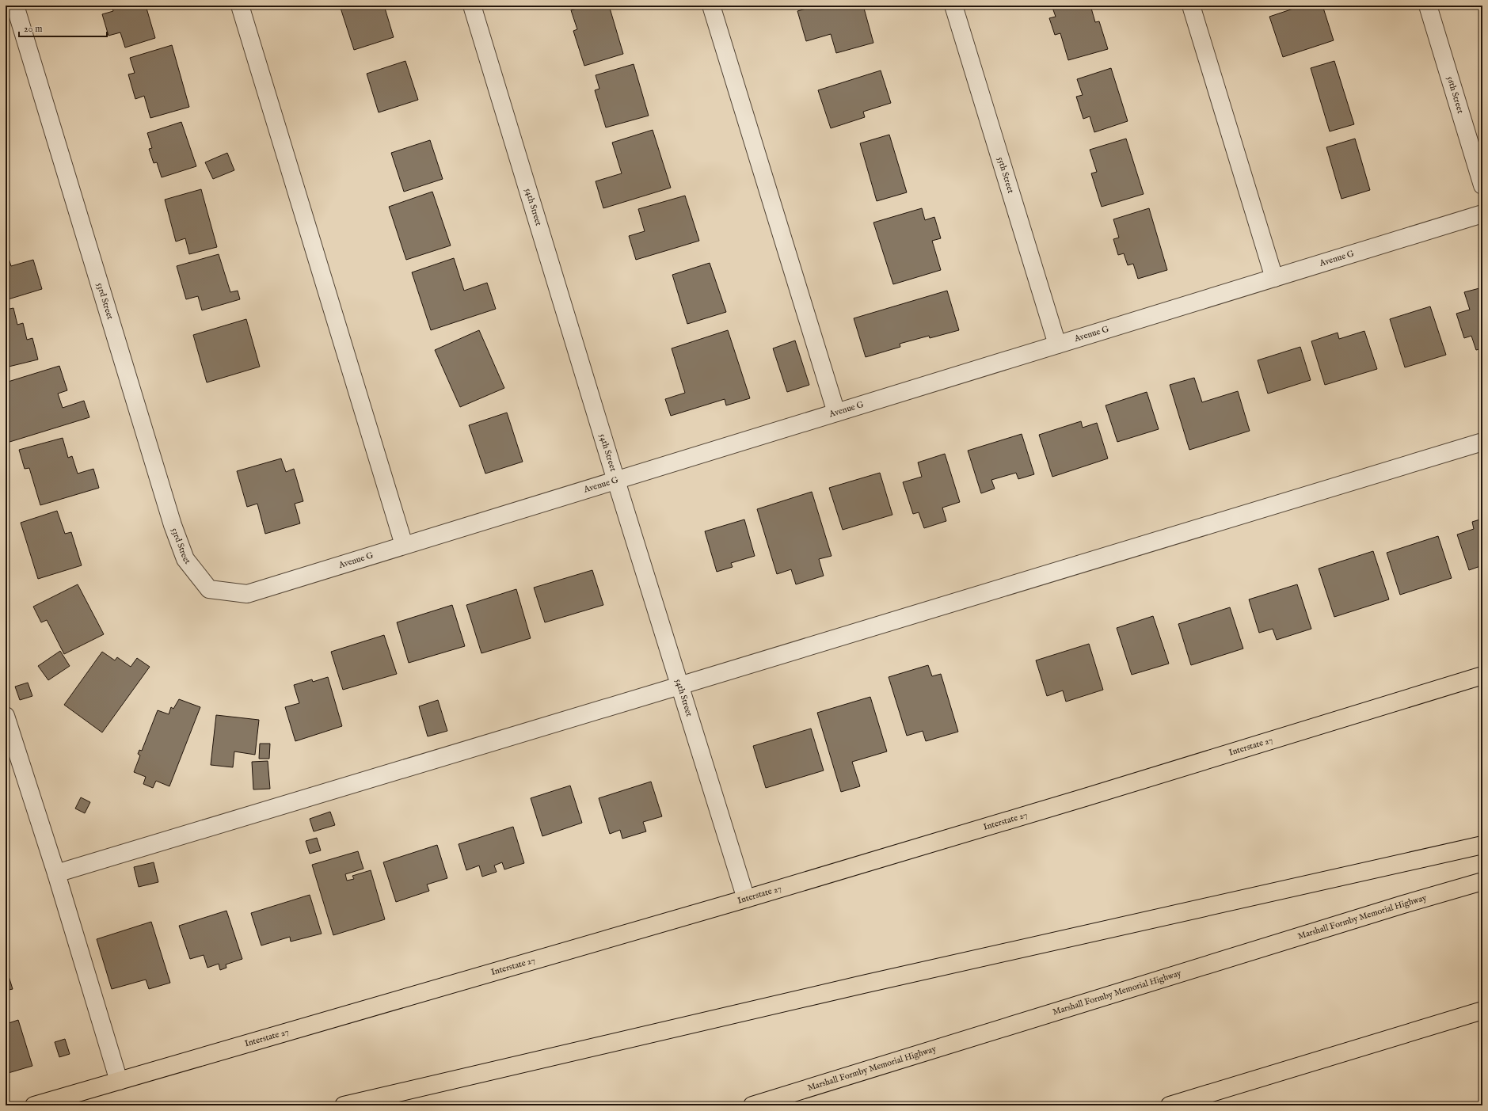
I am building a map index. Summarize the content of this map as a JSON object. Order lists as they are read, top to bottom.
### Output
{
  "streets": {
    "main road": ["Interstate 27", "Marshall Formby Memorial Highway"],
    "street": [
      "56th Street",
      "55th Street",
      "54th Street",
      "Avenue G",
      "53rd Street"
    ]
  },
  "crossings": [
    ["55th Street", "Avenue G"],
    ["54th Street", "Avenue G"],
    ["54th Street", "Interstate 27"],
    ["Avenue G", "53rd Street"]
  ],
  "scale_bar": "20 m"
}
